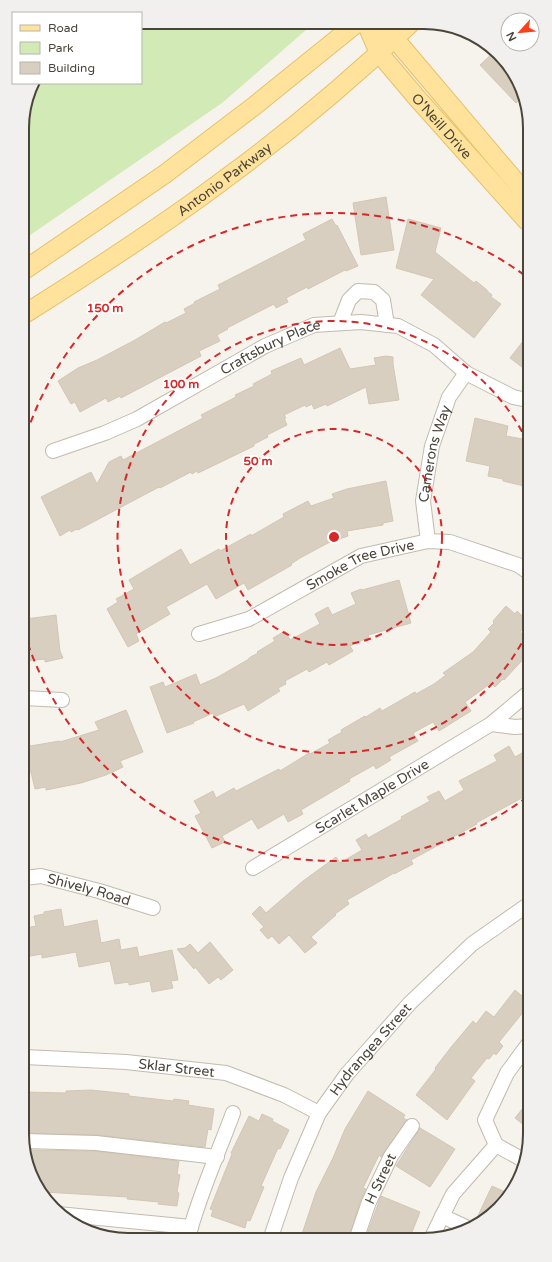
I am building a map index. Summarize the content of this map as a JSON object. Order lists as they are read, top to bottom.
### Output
{
  "streets": {
    "main road": ["O'Neill Drive", "Antonio Parkway"],
    "street": [
      "Craftsbury Place",
      "Camerons Way",
      "Smoke Tree Drive",
      "Scarlet Maple Drive",
      "Shively Road",
      "Hydrangea Street",
      "Sklar Street",
      "H Street"
    ]
  },
  "crossings": [
    ["O'Neill Drive", "Antonio Parkway"],
    ["Craftsbury Place", "Camerons Way"],
    ["Camerons Way", "Smoke Tree Drive"],
    ["Hydrangea Street", "Sklar Street"]
  ],
  "legend": ["Road", "Park", "Building"],
  "north": "bottom left",
  "rings": ["150 m", "100 m", "50 m"]
}
